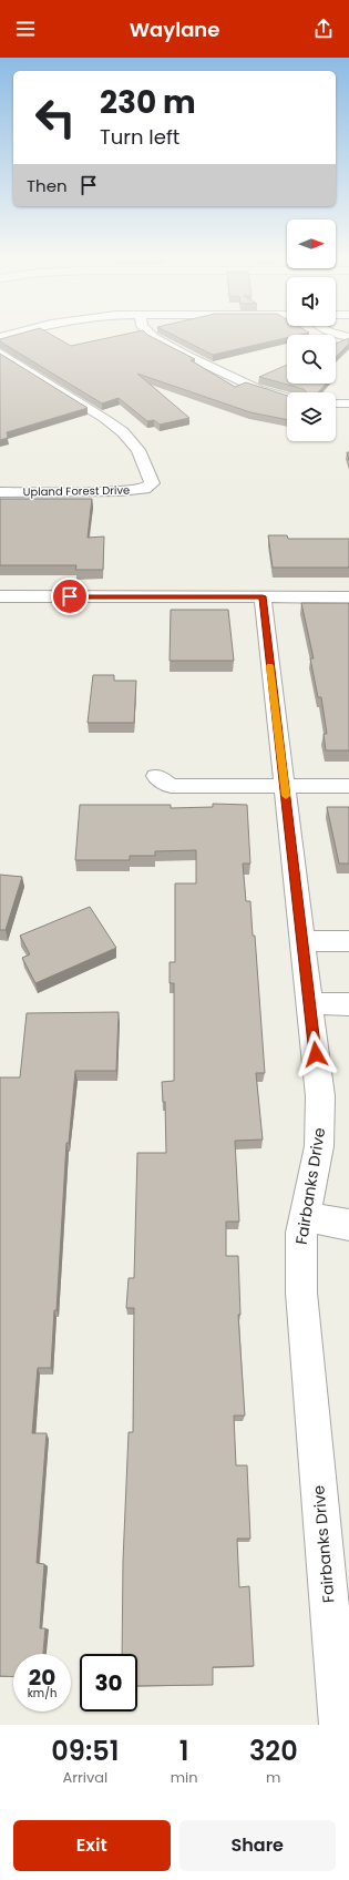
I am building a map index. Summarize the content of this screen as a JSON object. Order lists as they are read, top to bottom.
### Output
{
  "streets": {
    "street": ["Upland Forest Drive", "Fairbanks Drive"]
  },
  "north": "right",
  "page": {
    "header": "Waylane",
    "turn": ["230 m", "Turn left"],
    "then": "Then",
    "speed": "20 km/h",
    "limit": "30",
    "eta": [
      "09:51",
      "Arrival",
      "1",
      "min",
      "320",
      "m"
    ],
    "buttons": ["Exit", "Share"]
  }
}
